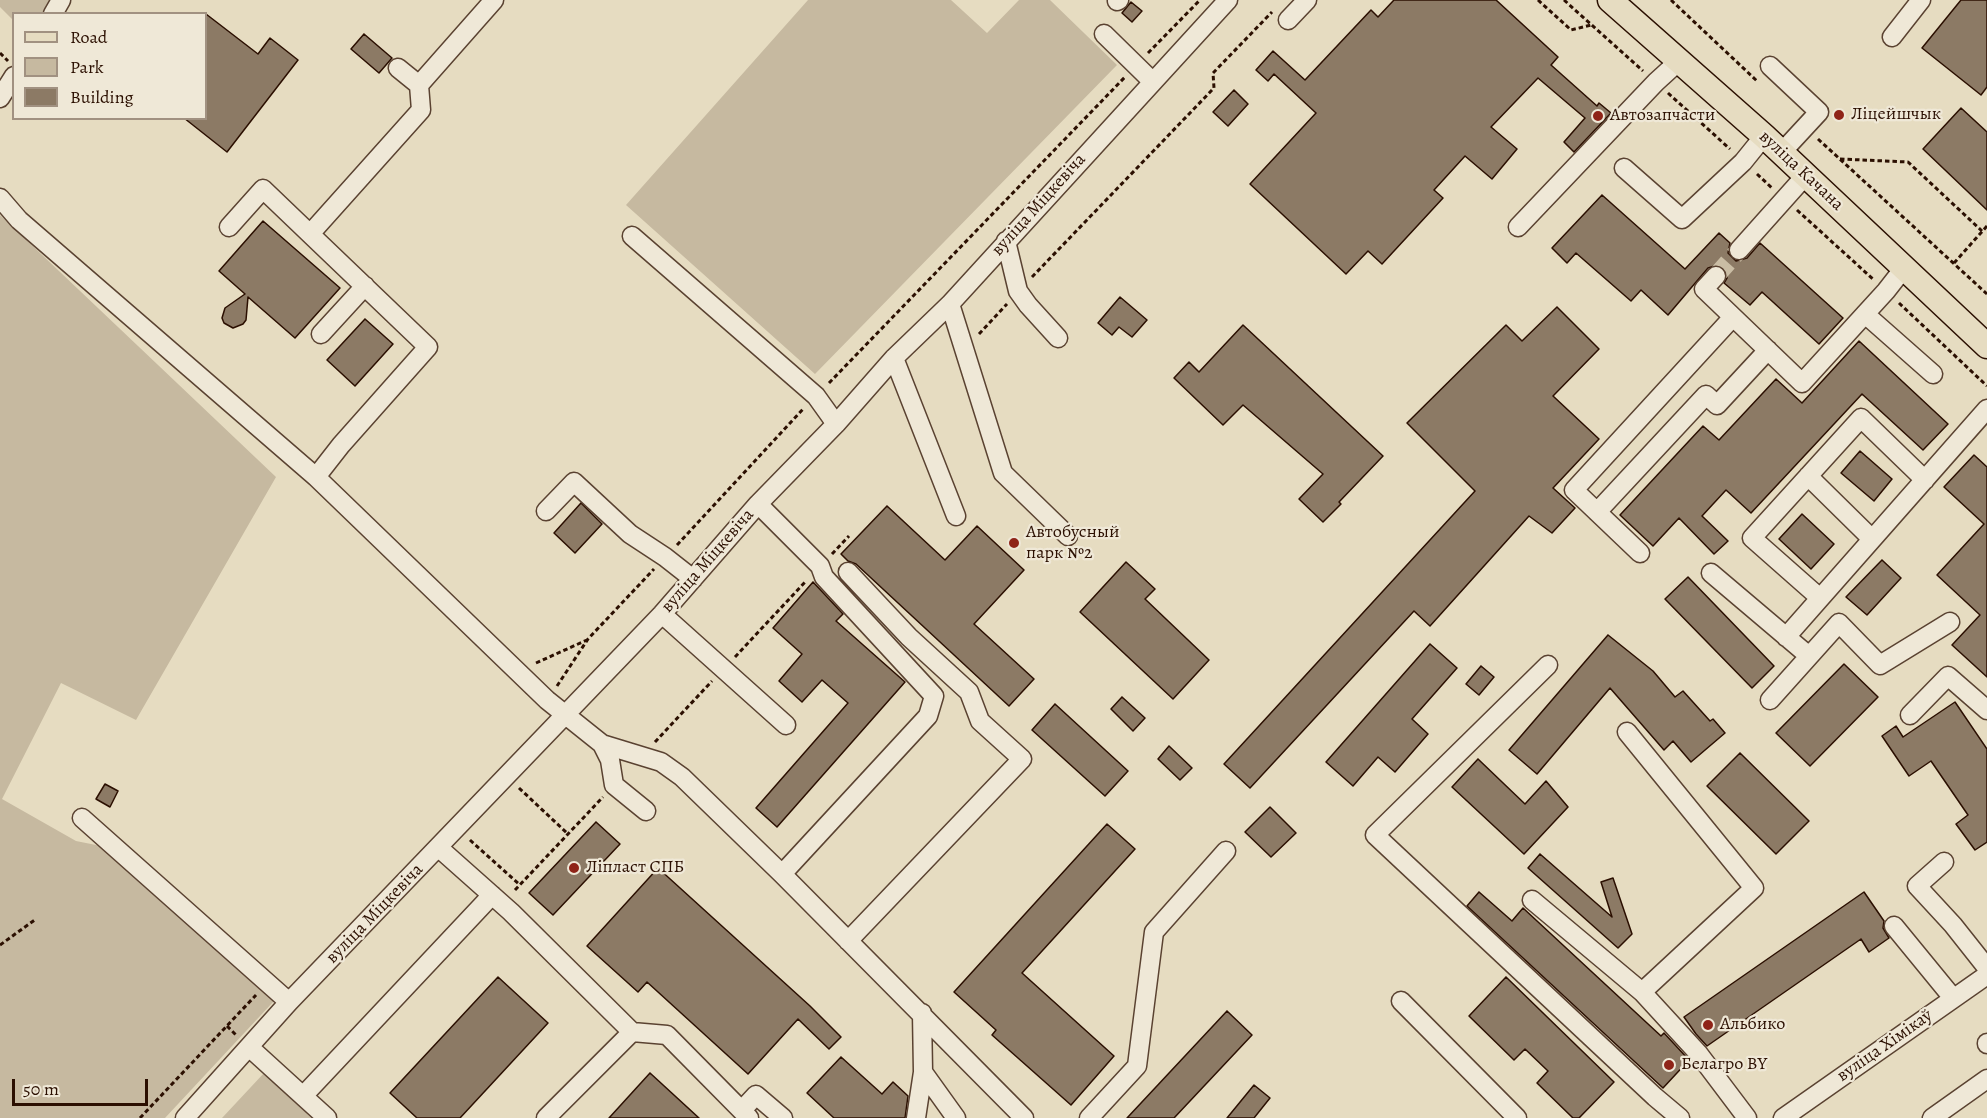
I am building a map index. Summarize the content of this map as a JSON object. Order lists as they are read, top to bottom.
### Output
{
  "streets": {
    "main road": ["вуліца Качана"],
    "street": ["вуліца Міцкевіча", "вуліца Хімікаў"]
  },
  "places": [
    "Ліцейшчык",
    "Автозапчасти",
    "Автобусный парк №2",
    "Ліпласт СПБ",
    "Альбико",
    "Белагро BY"
  ],
  "legend": ["Road", "Park", "Building"],
  "scale_bar": "50 m"
}
